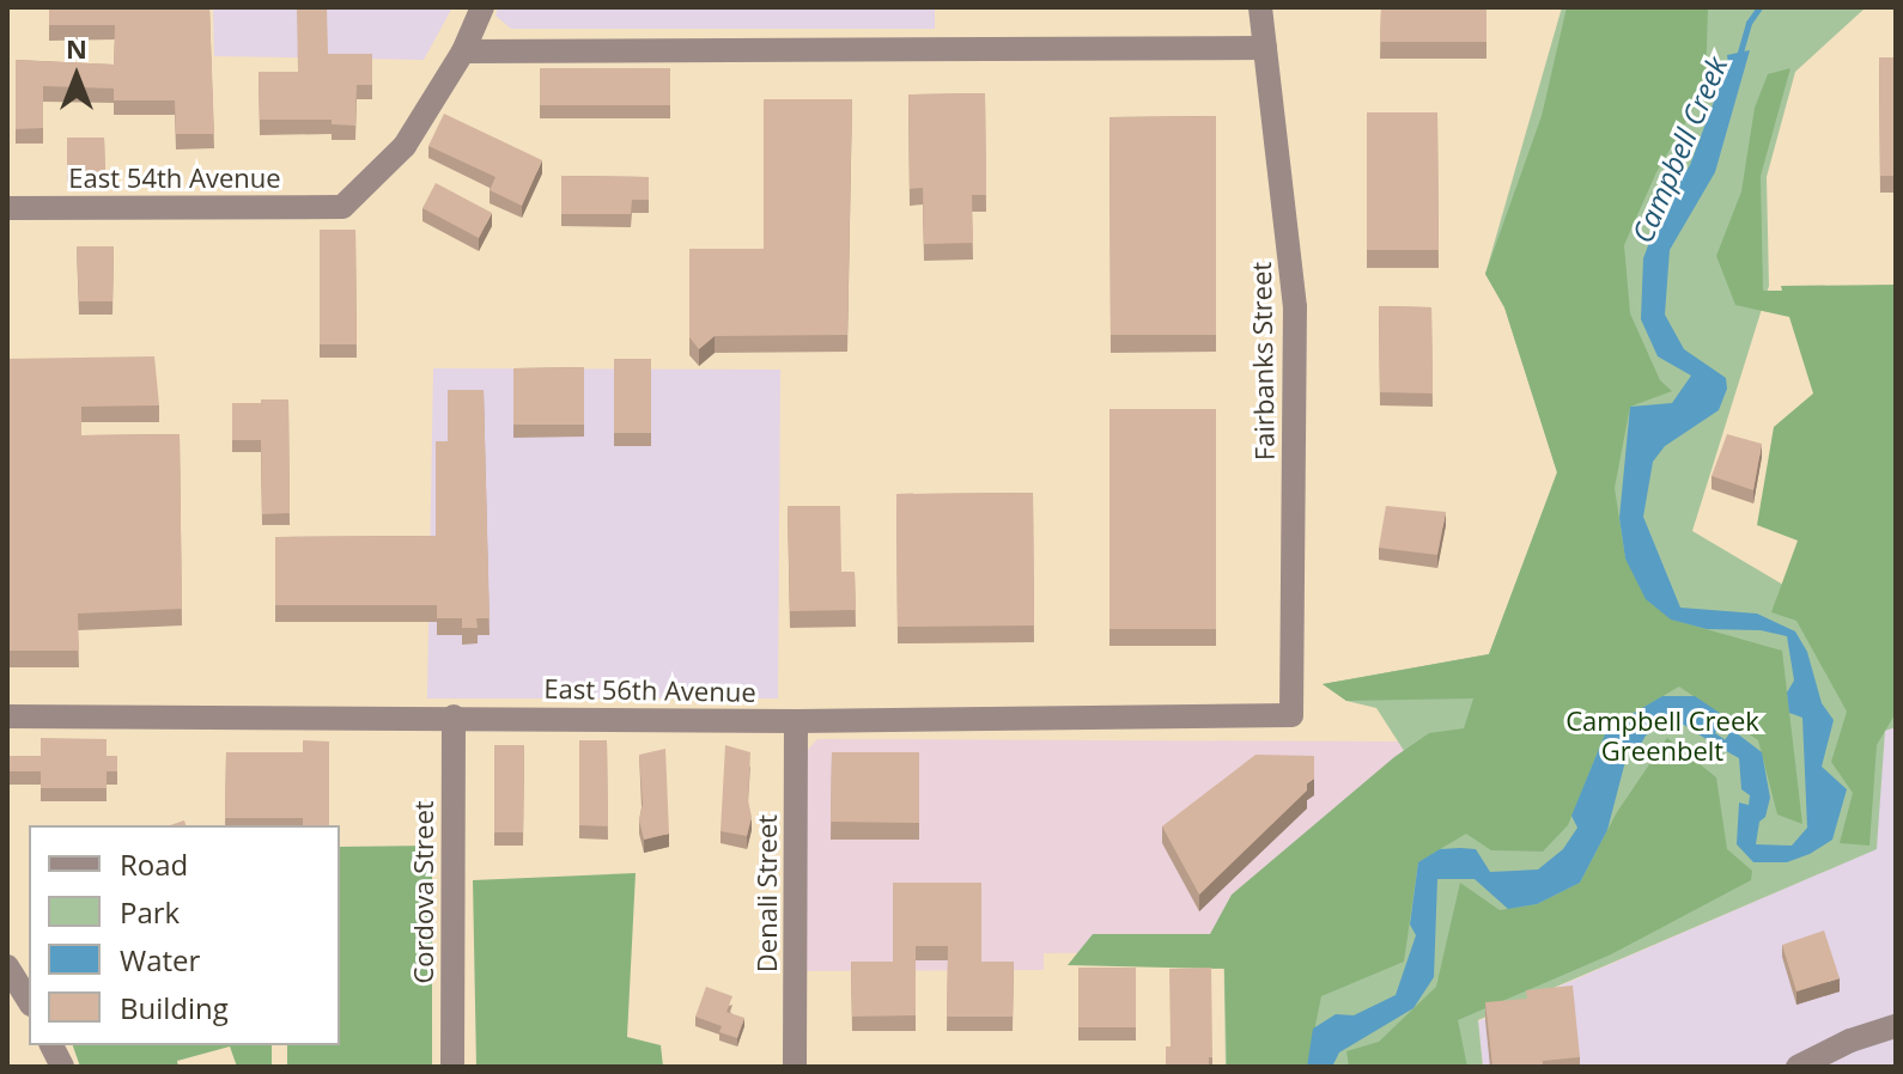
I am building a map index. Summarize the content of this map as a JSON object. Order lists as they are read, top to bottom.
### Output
{
  "streets": {
    "street": [
      "East 54th Avenue",
      "Fairbanks Street",
      "East 56th Avenue",
      "Cordova Street",
      "Denali Street"
    ]
  },
  "crossings": [
    ["Fairbanks Street", "East 56th Avenue"],
    ["East 56th Avenue", "Cordova Street"],
    ["East 56th Avenue", "Denali Street"]
  ],
  "water": ["Campbell Creek"],
  "parks": ["Campbell Creek Greenbelt"],
  "legend": [
    "Road",
    "Park",
    "Water",
    "Building"
  ],
  "north": "top"
}
